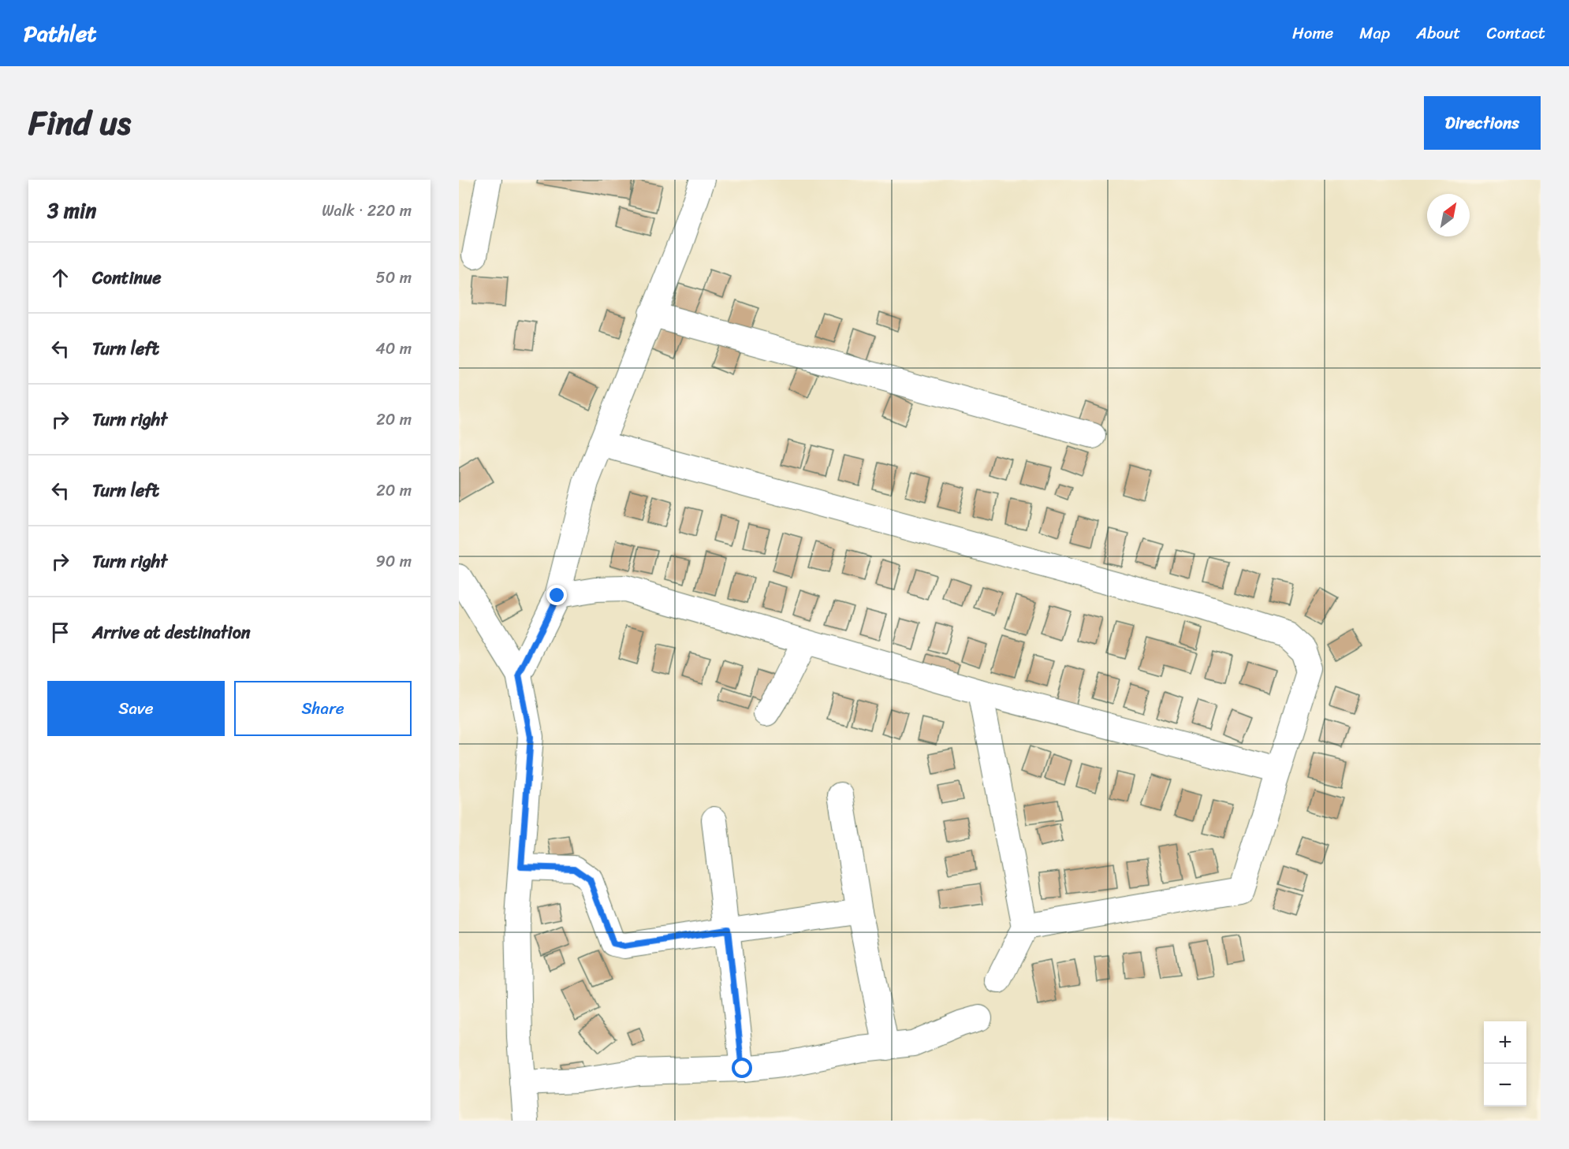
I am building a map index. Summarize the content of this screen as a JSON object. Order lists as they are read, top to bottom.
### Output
{
  "north": "top right",
  "page": {
    "header": "Pathlet",
    "nav": [
      "Home",
      "Map",
      "About",
      "Contact"
    ],
    "title": "Find us",
    "buttons": [
      "Directions",
      ["Save", "Share"]
    ],
    "heading": ["3 min", "Walk · 220 m"],
    "list": [
      ["Continue", "50 m"],
      ["Turn left", "40 m"],
      ["Turn right", "20 m"],
      ["Turn left", "20 m"],
      ["Turn right", "90 m"],
      "Arrive at destination"
    ],
    "map_buttons": ["+", "−"]
  }
}
